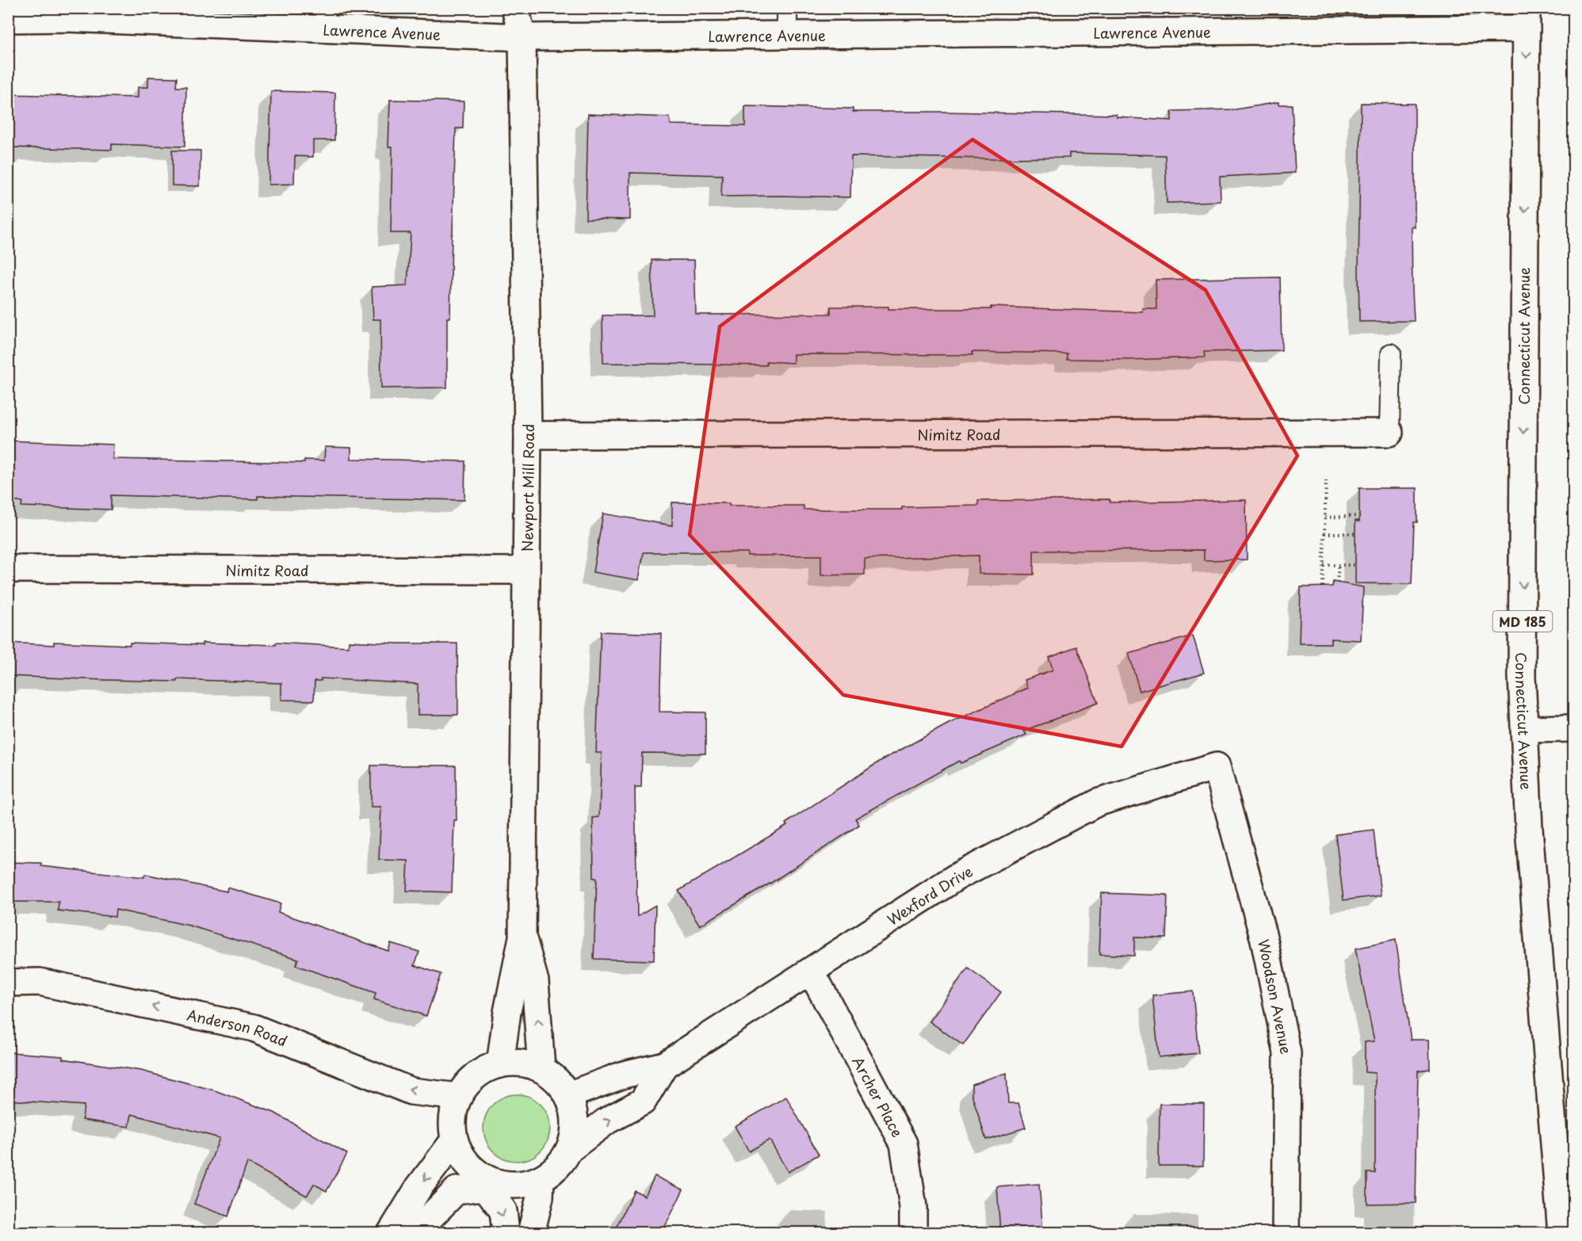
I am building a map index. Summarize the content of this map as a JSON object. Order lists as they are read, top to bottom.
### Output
{
  "streets": {
    "street": [
      "Lawrence Avenue",
      "Connecticut Avenue",
      "Nimitz Road",
      "Newport Mill Road",
      "MD 185",
      "Wexford Drive",
      "Woodson Avenue",
      "Anderson Road",
      "Archer Place"
    ]
  },
  "crossings": [
    ["Lawrence Avenue", "Connecticut Avenue"],
    ["Lawrence Avenue", "Newport Mill Road"],
    ["Nimitz Road", "Newport Mill Road"],
    ["Newport Mill Road", "Wexford Drive"],
    ["Newport Mill Road", "Anderson Road"],
    ["Wexford Drive", "Woodson Avenue"],
    ["Wexford Drive", "Anderson Road"],
    ["Wexford Drive", "Archer Place"]
  ],
  "one_way": ["Connecticut Avenue", "Anderson Road"]
}
